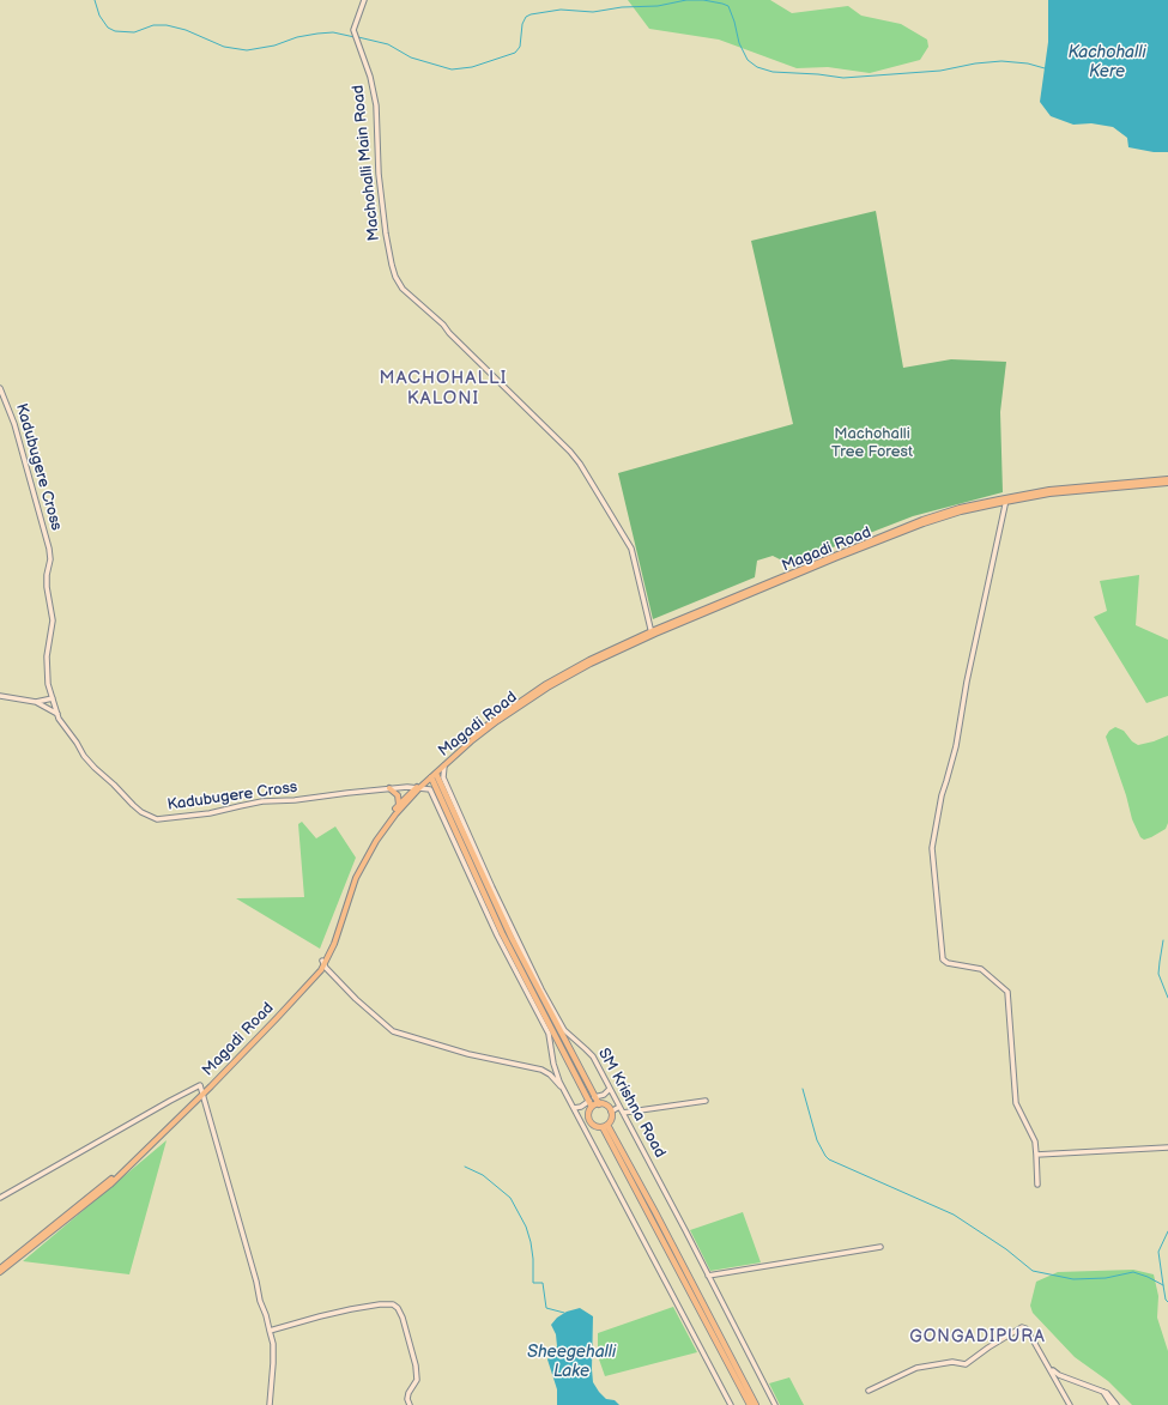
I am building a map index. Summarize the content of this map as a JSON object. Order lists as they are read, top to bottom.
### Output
{
  "streets": {
    "highway": ["SM Krishna Road"],
    "main road": ["Magadi Road"],
    "street": ["Machohalli Main Road", "Kadubugere Cross"]
  },
  "crossings": [
    ["Machohalli Main Road", "Magadi Road"],
    ["Kadubugere Cross", "Magadi Road"],
    ["Kadubugere Cross", "SM Krishna Road"],
    ["Magadi Road", "SM Krishna Road"]
  ],
  "districts": ["MACHOHALLI KALONI", "GONGADIPURA"],
  "water": ["Kachohalli Kere", "Sheegehalli Lake"],
  "parks": ["Machohalli Tree Forest"]
}
